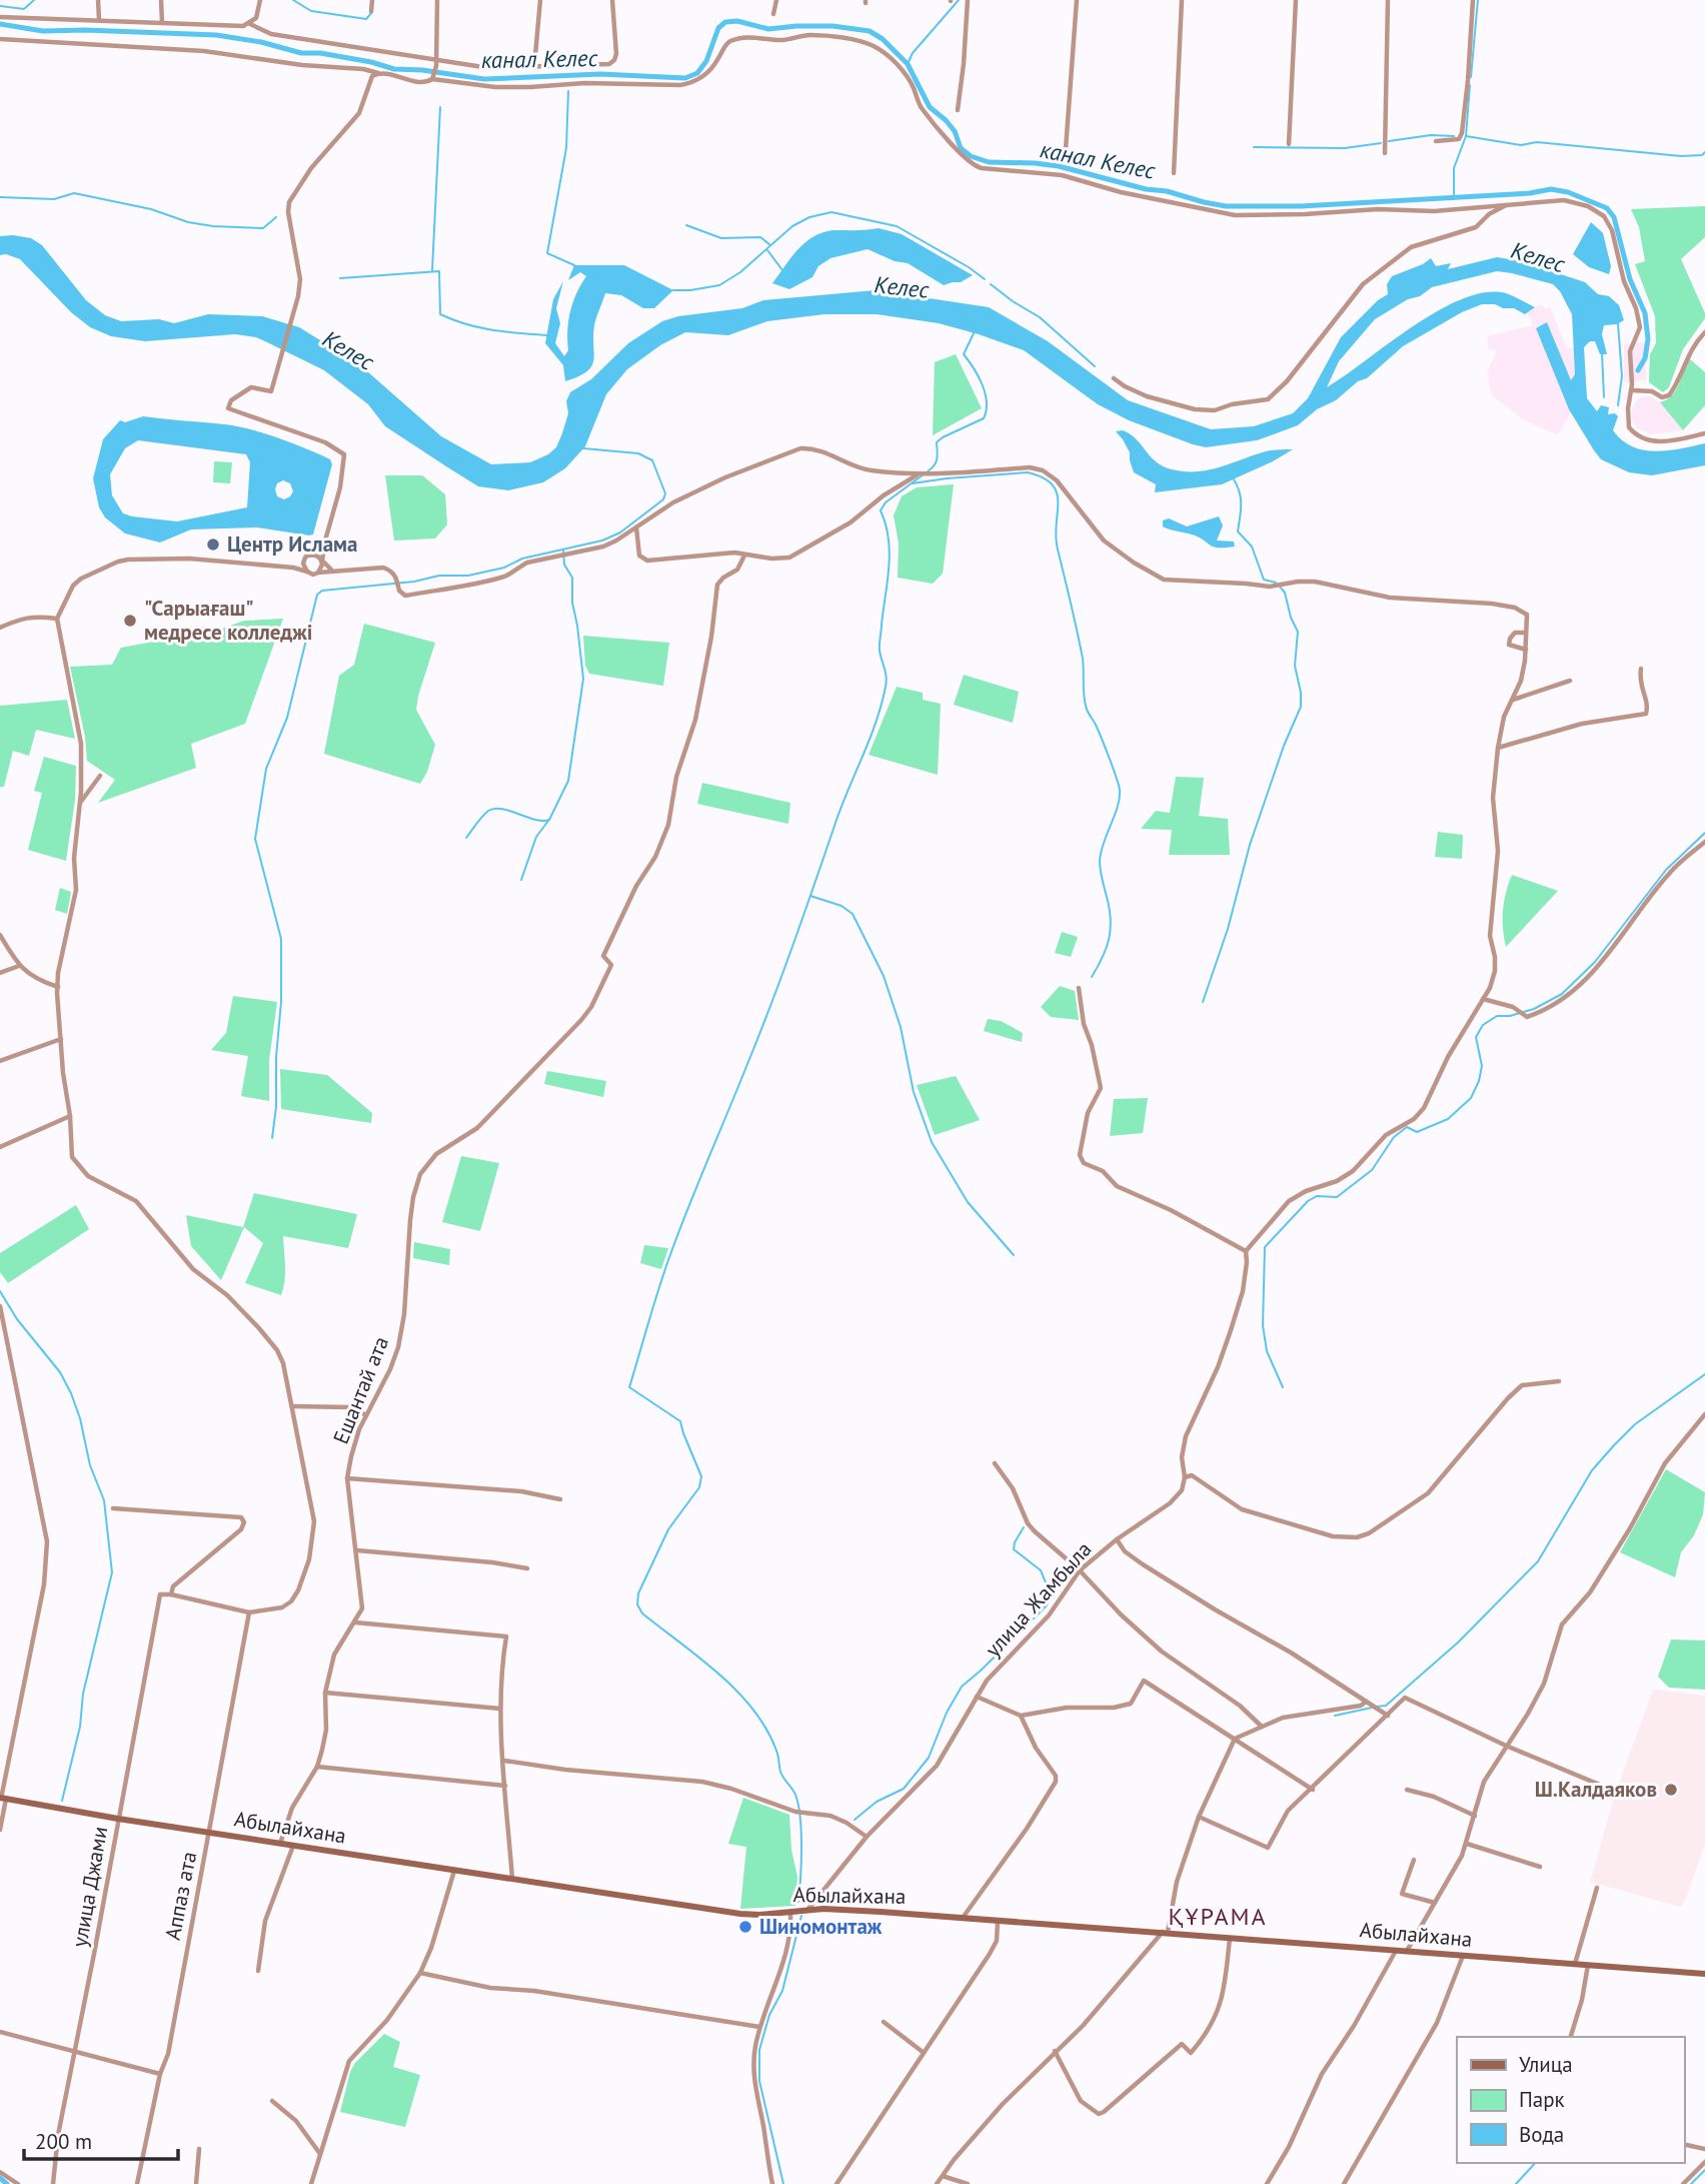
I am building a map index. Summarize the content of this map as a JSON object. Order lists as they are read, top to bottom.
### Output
{
  "streets": {
    "main road": ["Абылайхана"],
    "street": [
      "Ешантай ата",
      "улица Жамбыла",
      "улица Джами",
      "Аппаз ата"
    ]
  },
  "crossings": [
    ["Ешантай ата", "Абылайхана"],
    ["улица Жамбыла", "Абылайхана"],
    ["Абылайхана", "улица Джами"],
    ["Абылайхана", "Аппаз ата"]
  ],
  "districts": ["ҚҰРАМА"],
  "water": ["канал Келес", "Келес"],
  "places": [
    "Центр Ислама",
    "\"Сарыағаш\" медресе колледжі",
    "Ш.Калдаяков",
    "Шиномонтаж"
  ],
  "legend": ["Улица", "Парк", "Вода"],
  "scale_bar": "200 m"
}
